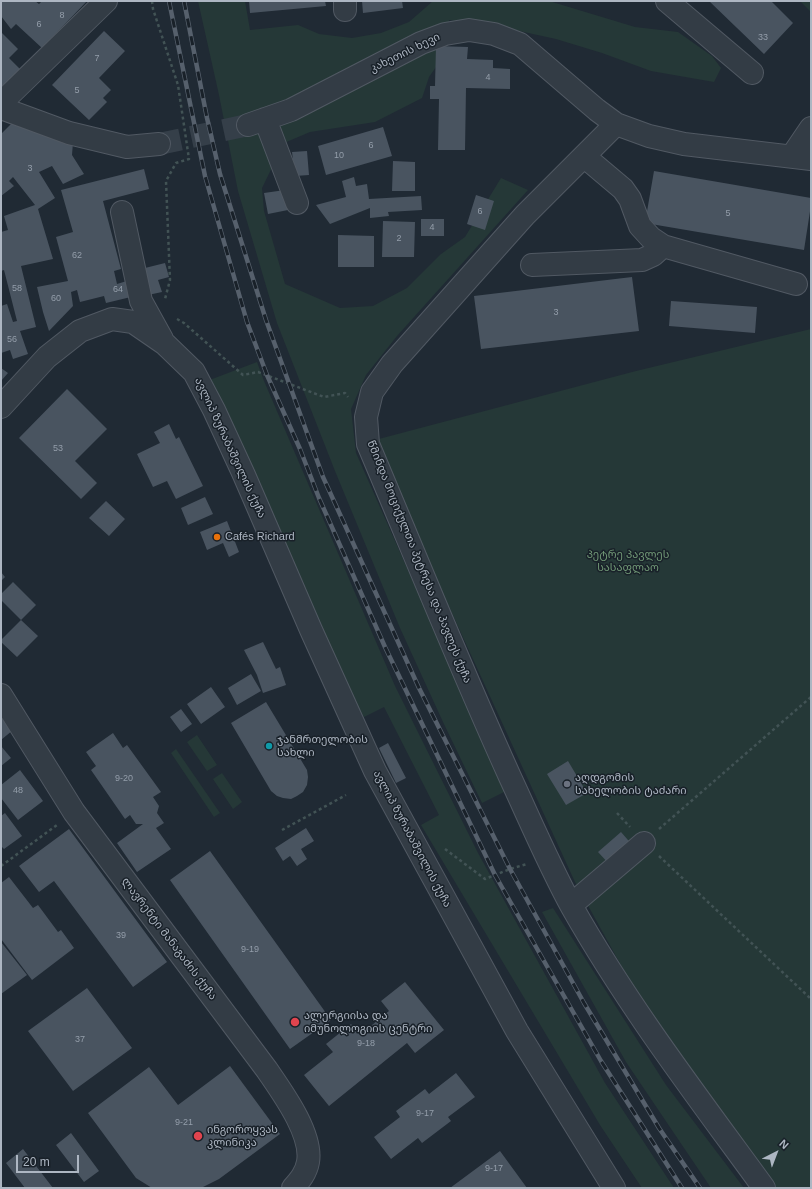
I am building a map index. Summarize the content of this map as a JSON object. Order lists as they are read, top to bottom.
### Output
{
  "streets": {
    "street": [
      "კახეთის ხევი",
      "ავლიპ ზურაბაშვილის ქუჩა",
      "წმინდა მოციქულთა პეტრესა და პავლეს ქუჩა",
      "ლავრენტი მანაგაძის ქუჩა"
    ]
  },
  "crossings": [
    ["კახეთის ხევი", "წმინდა მოციქულთა პეტრესა და პავლეს ქუჩა"]
  ],
  "parks": ["პეტრე პავლეს სასაფლაო"],
  "places": [
    "Cafés Richard",
    "ჯანმრთელობის სახლი",
    "აღდგომის სახელობის ტაძარი",
    "ალერგიისა და იმუნოლოგიის ცენტრი",
    "ინგოროყვას კლინიკა"
  ],
  "house_numbers": [
    "8",
    "6",
    "33",
    "7",
    "4",
    "5",
    "6",
    "10",
    "3",
    "6",
    "5",
    "4",
    "2",
    "62",
    "58",
    "64",
    "60",
    "3",
    "56",
    "53",
    "9-20",
    "48",
    "39",
    "9-19",
    "37",
    "9-18",
    "9-17",
    "9-21",
    "9-17"
  ],
  "scale_bar": "20 m",
  "north": "top right"
}
